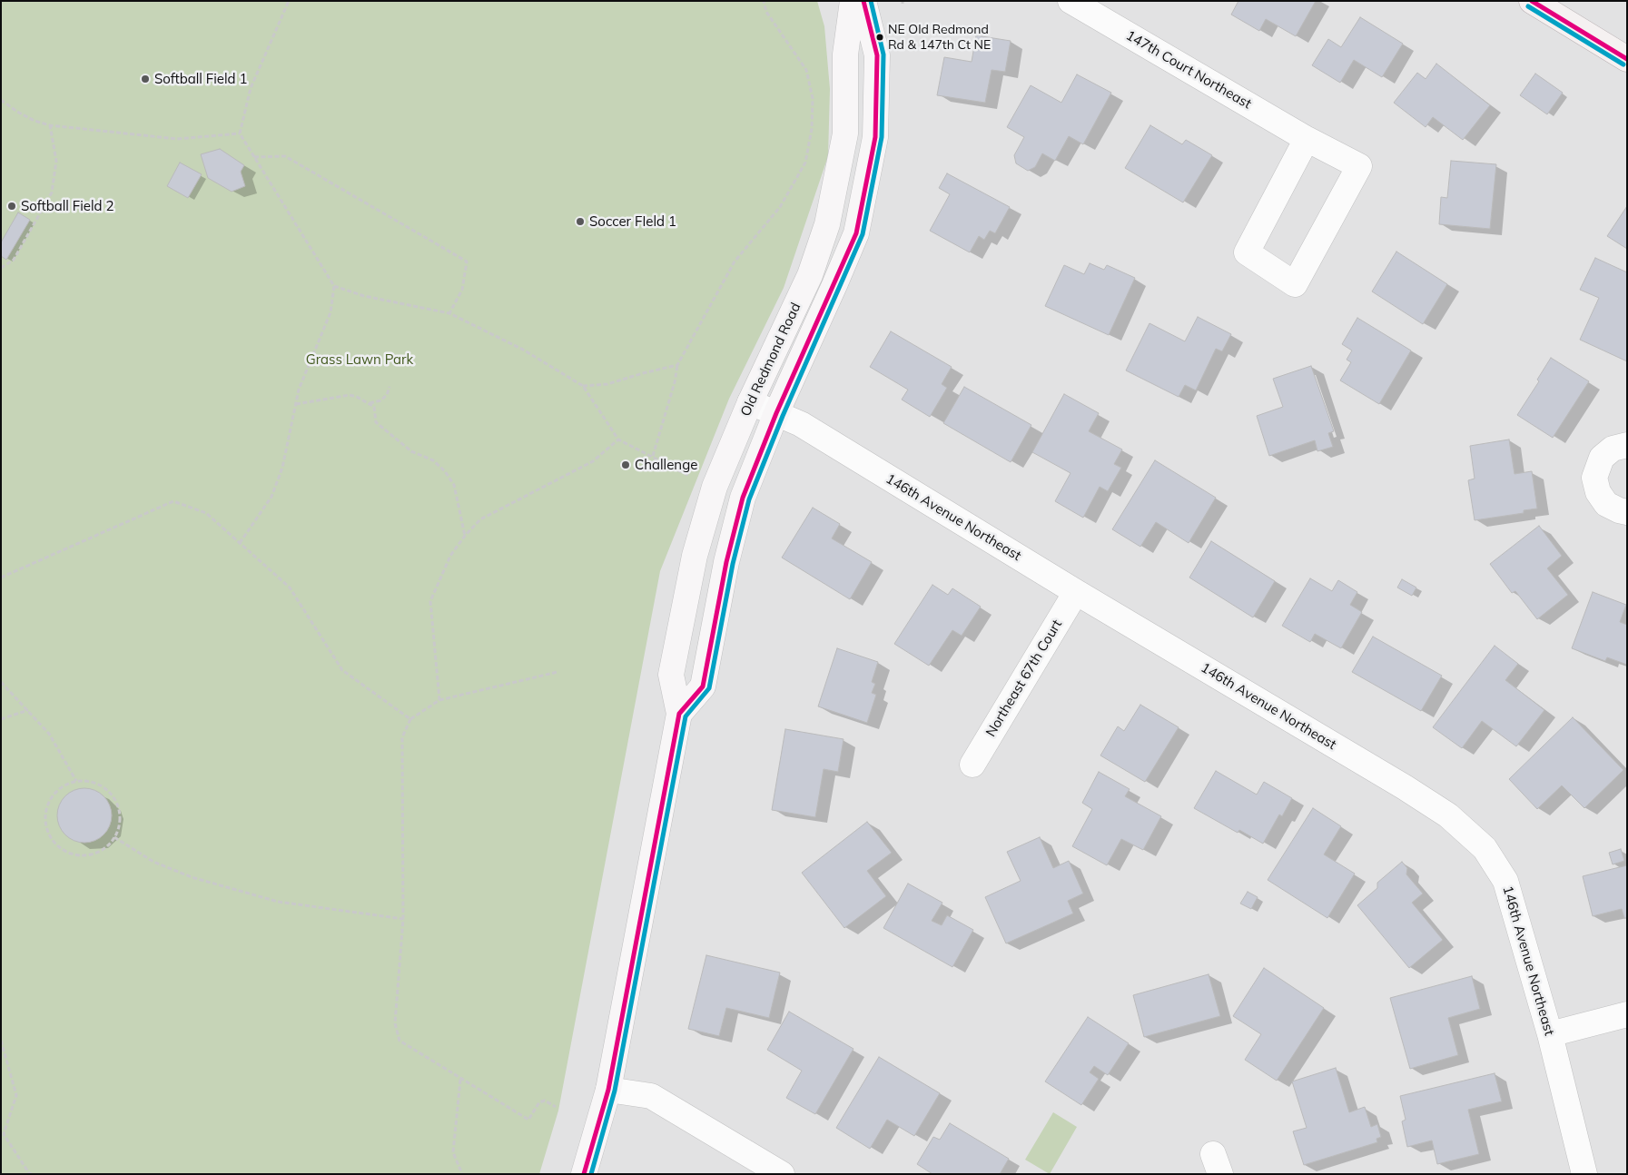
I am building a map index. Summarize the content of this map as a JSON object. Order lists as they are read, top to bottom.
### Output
{
  "streets": {
    "main road": ["Old Redmond Road"],
    "street": ["147th Court Northeast", "146th Avenue Northeast", "Northeast 67th Court"]
  },
  "crossings": [
    ["Old Redmond Road", "146th Avenue Northeast"],
    ["146th Avenue Northeast", "Northeast 67th Court"]
  ],
  "parks": ["Grass Lawn Park"],
  "places": [
    "NE Old Redmond Rd & 147th Ct NE",
    "Softball Field 1",
    "Softball Field 2",
    "Soccer FIeld 1",
    "Challenge"
  ]
}
